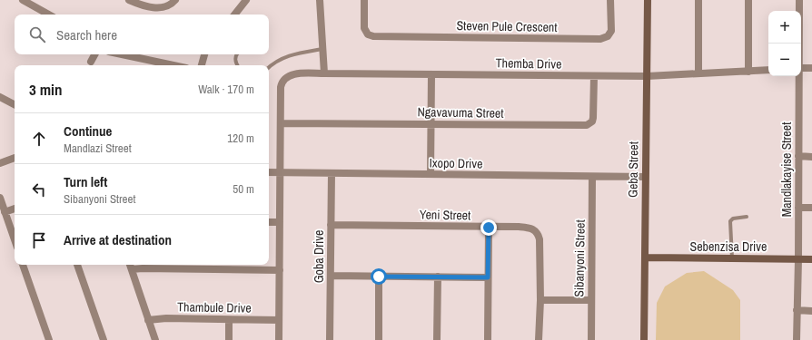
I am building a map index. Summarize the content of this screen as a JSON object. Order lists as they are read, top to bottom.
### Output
{
  "streets": {
    "street": [
      "Steven Pule Crescent",
      "Themba Drive",
      "Ngavavuma Street",
      "Ixopo Drive",
      "Geba Street",
      "Mandlakayise Street",
      "Yeni Street",
      "Sebenzisa Drive",
      "Goba Drive",
      "Sibanyoni Street",
      "Thambule Drive"
    ]
  },
  "crossings": [
    ["Themba Drive", "Ngavavuma Street"],
    ["Themba Drive", "Geba Street"],
    ["Ixopo Drive", "Geba Street"],
    ["Ixopo Drive", "Goba Drive"],
    ["Ixopo Drive", "Sibanyoni Street"],
    ["Geba Street", "Sebenzisa Drive"],
    ["Mandlakayise Street", "Sebenzisa Drive"],
    ["Yeni Street", "Goba Drive"]
  ],
  "page": {
    "map_buttons": ["+", "−"],
    "search": "Search here",
    "heading": ["3 min", "Walk · 170 m"],
    "list": [
      ["Continue", "Mandlazi Street", "120 m"],
      ["Turn left", "Sibanyoni Street", "50 m"],
      "Arrive at destination"
    ]
  }
}
